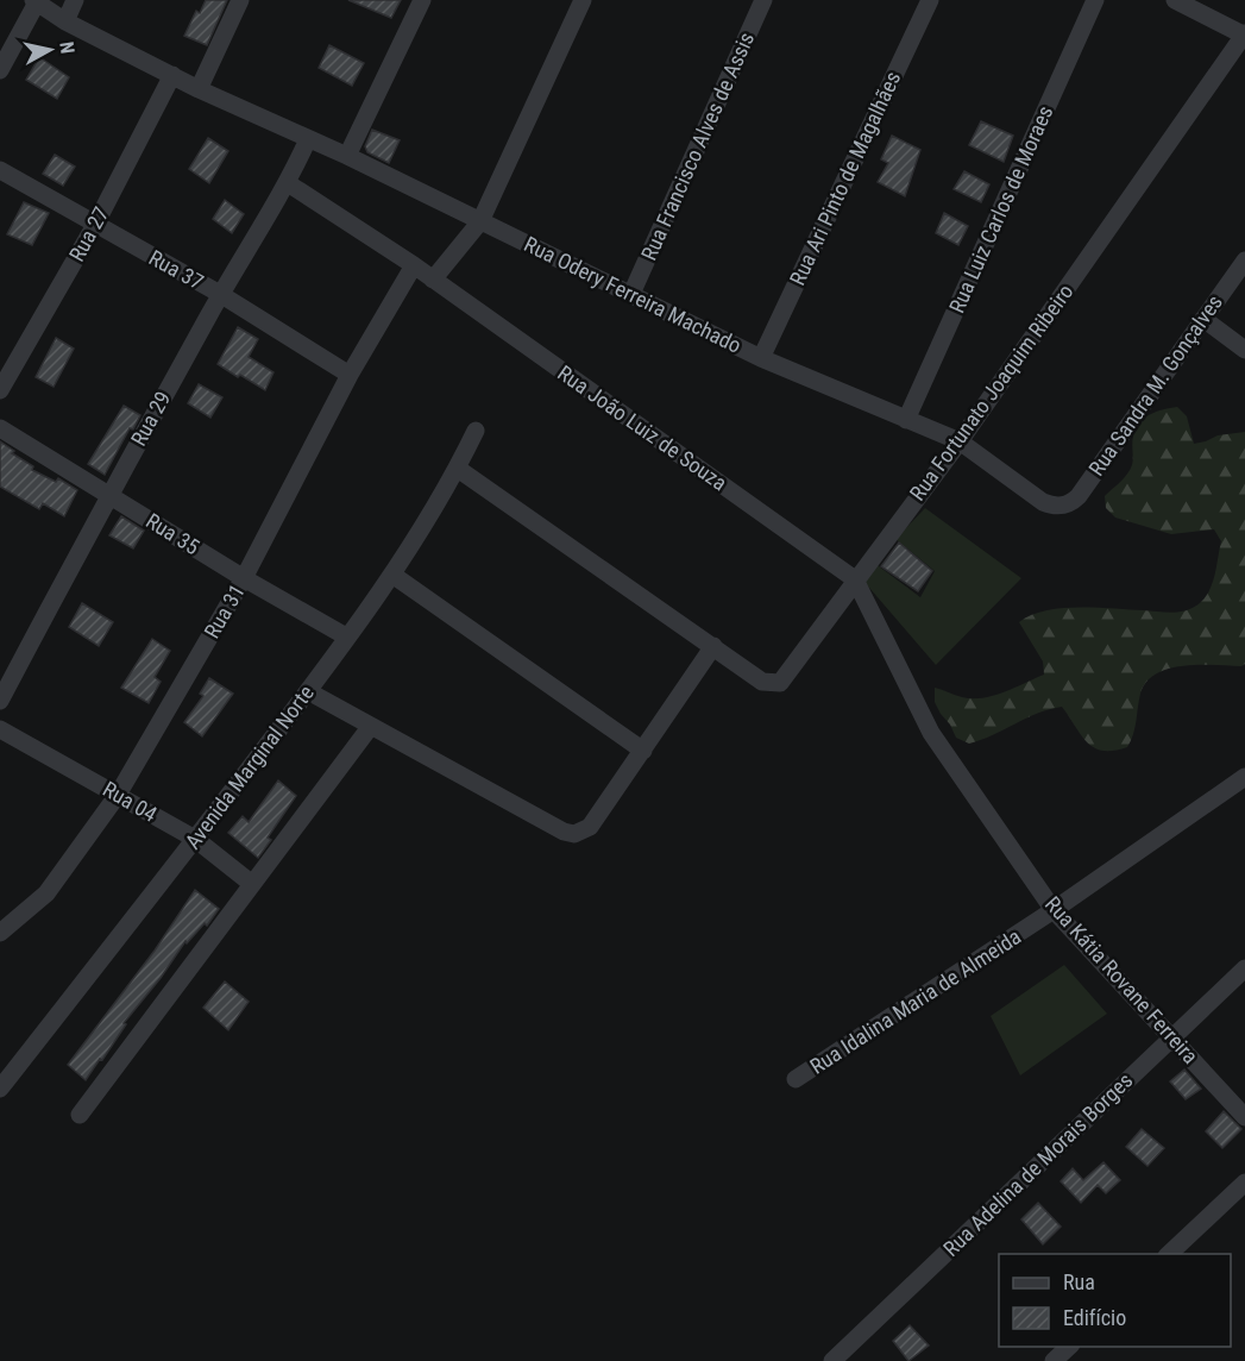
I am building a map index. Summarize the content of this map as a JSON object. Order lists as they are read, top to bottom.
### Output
{
  "streets": {
    "street": [
      "Rua Francisco Alves de Assis",
      "Rua Ari Pinto de Magalhães",
      "Rua Luiz Carlos de Moraes",
      "Rua 27",
      "Rua 37",
      "Rua Odery Ferreira Machado",
      "Rua Sandra M. Gonçalves",
      "Rua Fortunato Joaquim Ribeiro",
      "Rua 29",
      "Rua João Luiz de Souza",
      "Rua 35",
      "Rua 31",
      "Avenida Marginal Norte",
      "Rua 04",
      "Rua Kátia Rovane Ferreira",
      "Rua Idalina Maria de Almeida",
      "Rua Adelina de Morais Borges"
    ]
  },
  "crossings": [
    ["Rua Francisco Alves de Assis", "Rua Odery Ferreira Machado"],
    ["Rua Ari Pinto de Magalhães", "Rua Odery Ferreira Machado"],
    ["Rua Luiz Carlos de Moraes", "Rua Odery Ferreira Machado"],
    ["Rua 27", "Rua 37"],
    ["Rua 37", "Rua 29"],
    ["Rua 37", "Rua 31"],
    ["Rua Odery Ferreira Machado", "Rua Sandra M. Gonçalves"],
    ["Rua Odery Ferreira Machado", "Rua Fortunato Joaquim Ribeiro"],
    ["Rua Odery Ferreira Machado", "Rua 29"],
    ["Rua Fortunato Joaquim Ribeiro", "Rua João Luiz de Souza"],
    ["Rua 29", "Rua João Luiz de Souza"],
    ["Rua 29", "Rua 35"],
    ["Rua João Luiz de Souza", "Rua 31"],
    ["Rua João Luiz de Souza", "Rua Kátia Rovane Ferreira"],
    ["Rua 35", "Rua 31"],
    ["Rua 35", "Avenida Marginal Norte"],
    ["Rua 31", "Rua 04"],
    ["Avenida Marginal Norte", "Rua 04"],
    ["Rua Kátia Rovane Ferreira", "Rua Idalina Maria de Almeida"],
    ["Rua Kátia Rovane Ferreira", "Rua Adelina de Morais Borges"]
  ],
  "legend": ["Rua", "Edifício"],
  "north": "right"
}
